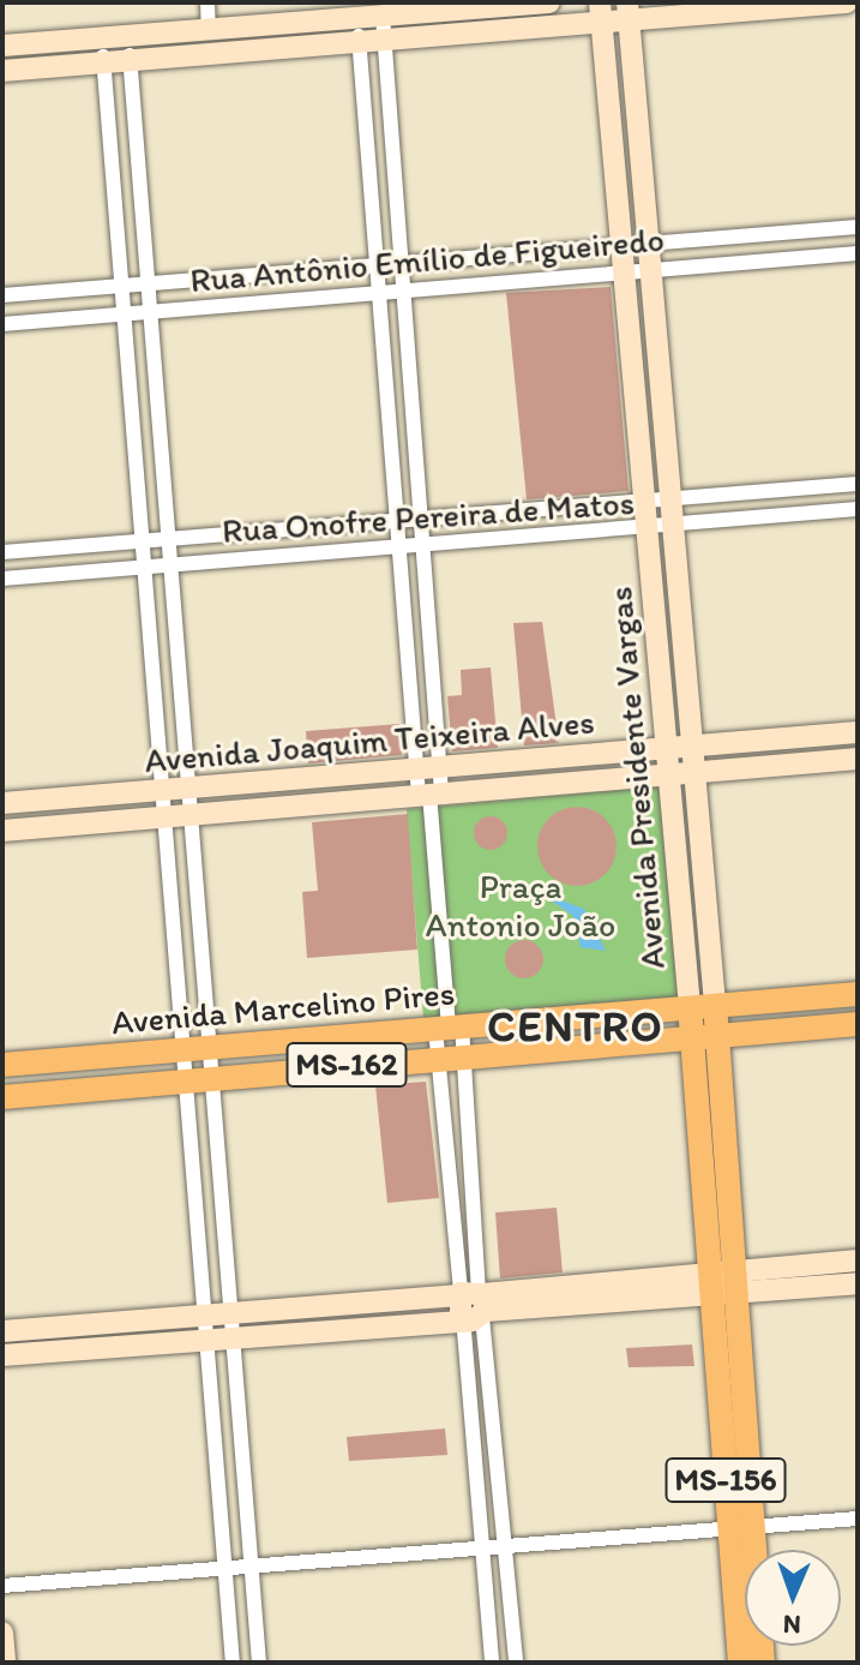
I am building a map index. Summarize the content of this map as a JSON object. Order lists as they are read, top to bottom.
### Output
{
  "streets": {
    "main road": [
      "Avenida Presidente Vargas",
      "Avenida Marcelino Pires",
      "MS-162",
      "MS-156"
    ],
    "street": ["Rua Antônio Emílio de Figueiredo", "Rua Onofre Pereira de Matos", "Avenida Joaquim Teixeira Alves"]
  },
  "crossings": [
    ["Rua Antônio Emílio de Figueiredo", "Avenida Presidente Vargas"],
    ["Rua Onofre Pereira de Matos", "Avenida Presidente Vargas"],
    ["Avenida Joaquim Teixeira Alves", "Avenida Presidente Vargas"],
    ["Avenida Presidente Vargas", "Avenida Marcelino Pires"]
  ],
  "districts": ["CENTRO"],
  "parks": ["Praça Antonio João"],
  "north": "bottom"
}
